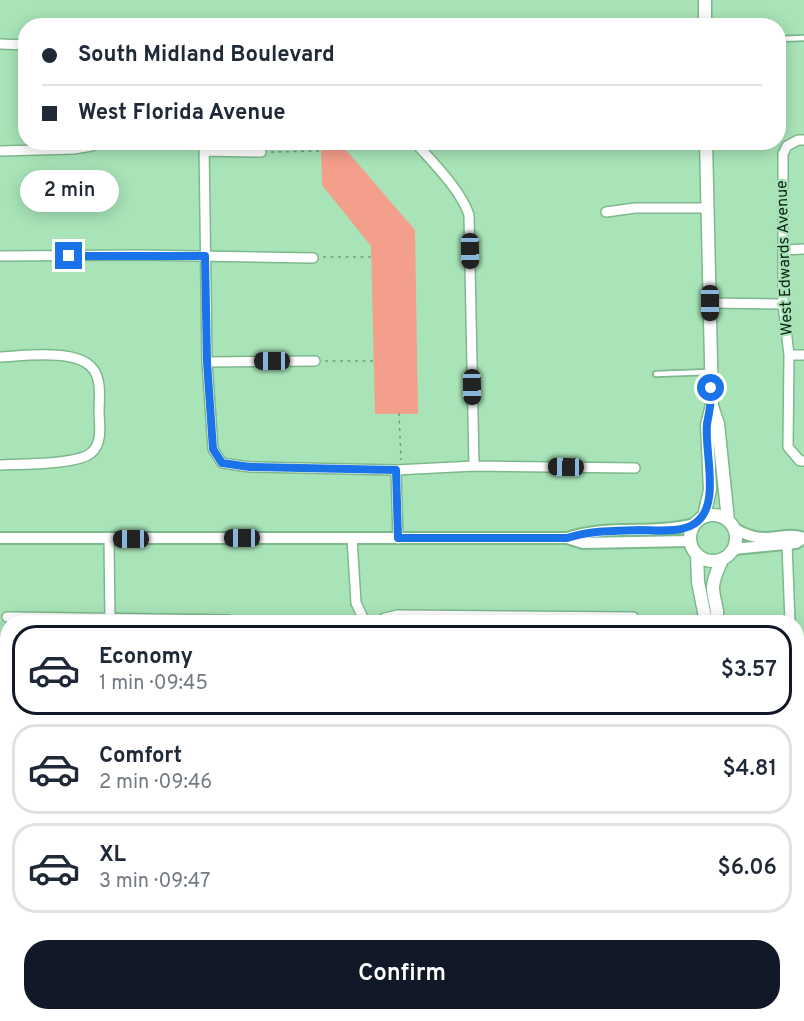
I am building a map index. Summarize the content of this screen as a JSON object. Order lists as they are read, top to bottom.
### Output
{
  "streets": {
    "street": ["West Edwards Avenue"]
  },
  "page": {
    "banner": ["South Midland Boulevard", "West Florida Avenue"],
    "bubble": "2 min",
    "list": [
      {
        "name": "Economy",
        "note": "1 min · 09:45",
        "value": "$3.57"
      },
      {
        "name": "Comfort",
        "note": "2 min · 09:46",
        "value": "$4.81"
      },
      {
        "name": "XL",
        "note": "3 min · 09:47",
        "value": "$6.06"
      }
    ],
    "buttons": "Confirm"
  }
}
